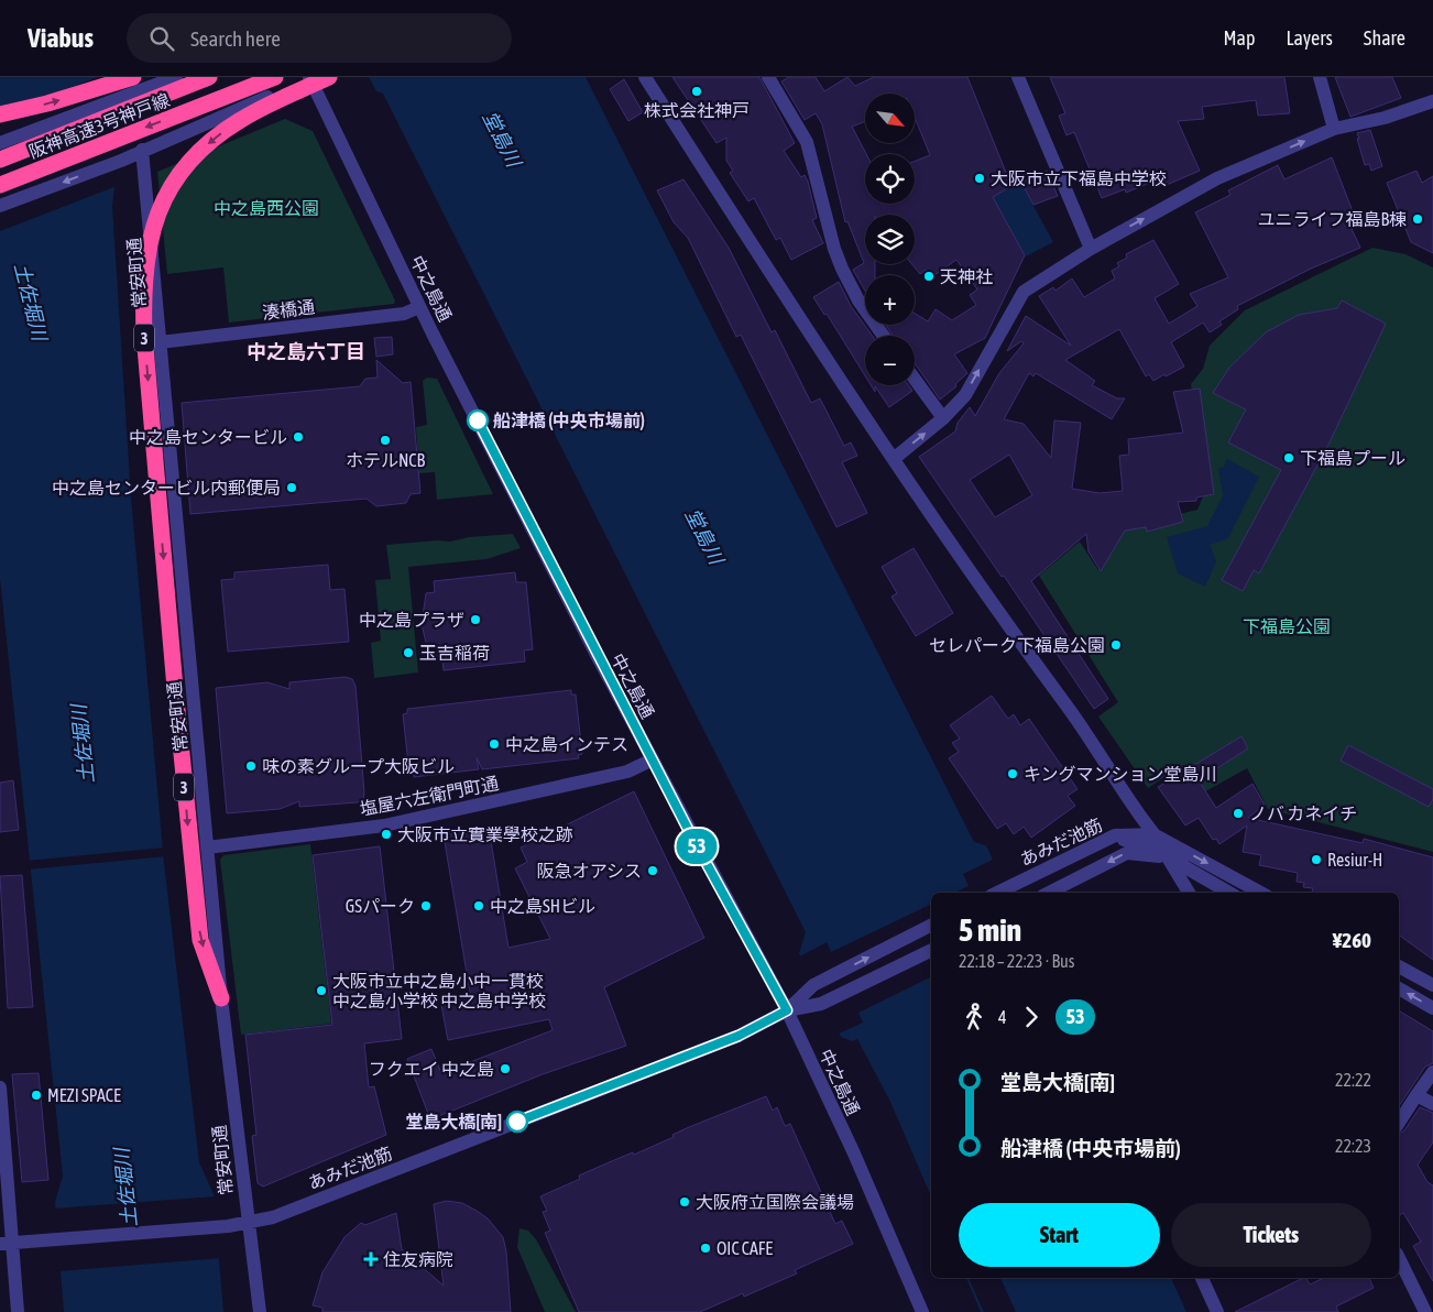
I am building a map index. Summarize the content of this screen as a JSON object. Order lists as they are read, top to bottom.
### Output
{
  "streets": {
    "highway": ["阪神高速3号神戸線", "3"],
    "street": [
      "常安町通",
      "中之島通",
      "湊橋通",
      "塩屋六左衛門町通",
      "あみだ池筋"
    ]
  },
  "crossings": [
    ["常安町通", "湊橋通"],
    ["常安町通", "3"],
    ["常安町通", "塩屋六左衛門町通"],
    ["常安町通", "あみだ池筋"],
    ["中之島通", "湊橋通"],
    ["中之島通", "塩屋六左衛門町通"],
    ["中之島通", "あみだ池筋"]
  ],
  "districts": ["中之島六丁目"],
  "water": ["堂島川", "土佐堀川"],
  "parks": ["中之島西公園", "下福島公園"],
  "places": {
    "other": [
      "株式会社神戸",
      "大阪市立下福島中学校",
      "ユニライフ福島B棟",
      "天神社",
      "船津橋 (中央市場前)",
      "中之島センタービル",
      "ホテルNCB",
      "下福島プール",
      "中之島センタービル内郵便局",
      "中之島プラザ",
      "セレパーク下福島公園",
      "玉吉稲荷",
      "中之島インテス",
      "味の素グループ大阪ビル",
      "キングマンション堂島川",
      "ノバ カネイチ",
      "大阪市立實業學校之跡",
      "Resiur-H",
      "阪急オアシス",
      "GSパーク",
      "中之島SHビル",
      "大阪市立中之島小中一貫校 中之島小学校 中之島中学校",
      "フクエイ 中之島",
      "MEZI SPACE",
      "堂島大橋[南]",
      "大阪府立国際会議場",
      "OIC CAFE"
    ],
    "health": ["住友病院"]
  },
  "lines": ["bus line 53"],
  "north": "bottom right",
  "page": {
    "header": "Viabus",
    "search": "Search here",
    "nav": ["Map", "Layers", "Share"],
    "on_map": "53",
    "map_buttons": ["+", "−"],
    "heading": ["5 min", "22:18 – 22:23 · Bus", "¥260"],
    "legs": ["4", "53"],
    "list": [
      {
        "name": "堂島大橋[南]",
        "value": "22:22"
      },
      {
        "name": "船津橋 (中央市場前)",
        "value": "22:23"
      }
    ],
    "buttons": ["Start", "Tickets"]
  }
}
